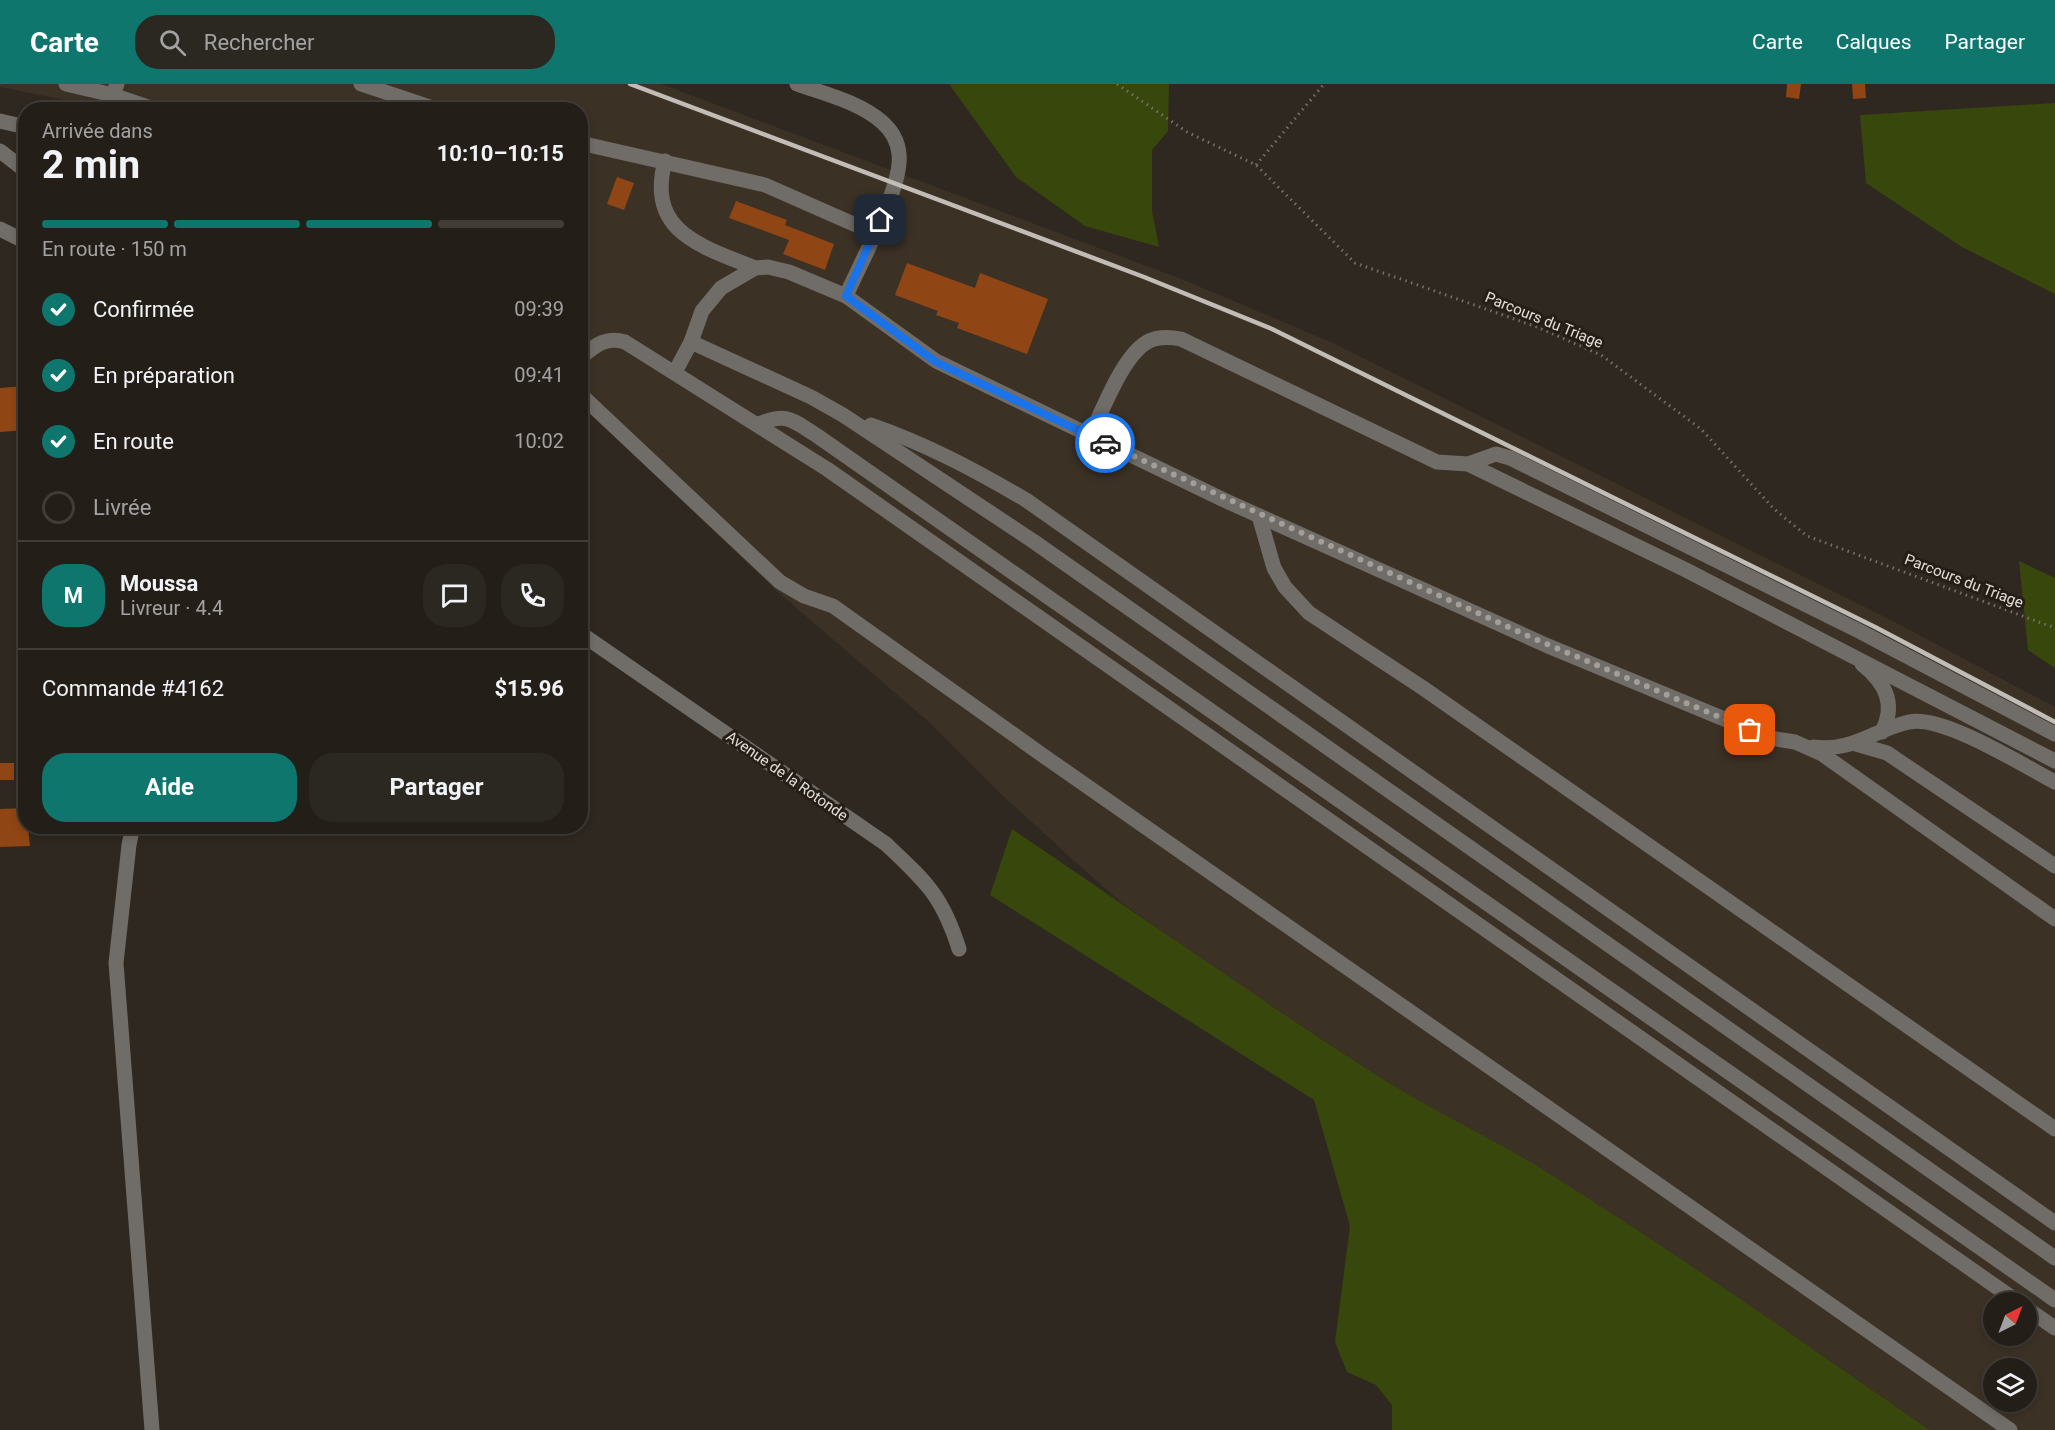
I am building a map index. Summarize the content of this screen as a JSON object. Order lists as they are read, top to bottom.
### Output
{
  "streets": {
    "street": ["Avenue de la Rotonde"],
    "path": ["Parcours du Triage"]
  },
  "north": "top right",
  "page": {
    "header": "Carte",
    "search": "Rechercher",
    "nav": ["Carte", "Calques", "Partager"],
    "heading": ["2 min", "Arrivée dans", "10:10–10:15"],
    "panel": [
      "Moussa",
      "Livreur · 4.4",
      "Commande #4162",
      "$15.96"
    ],
    "bar": "En route · 150 m",
    "list": [
      ["Confirmée", "09:39"],
      ["En préparation", "09:41"],
      ["En route", "10:02"],
      "Livrée"
    ],
    "round": "M",
    "buttons": ["Aide", "Partager"]
  }
}
